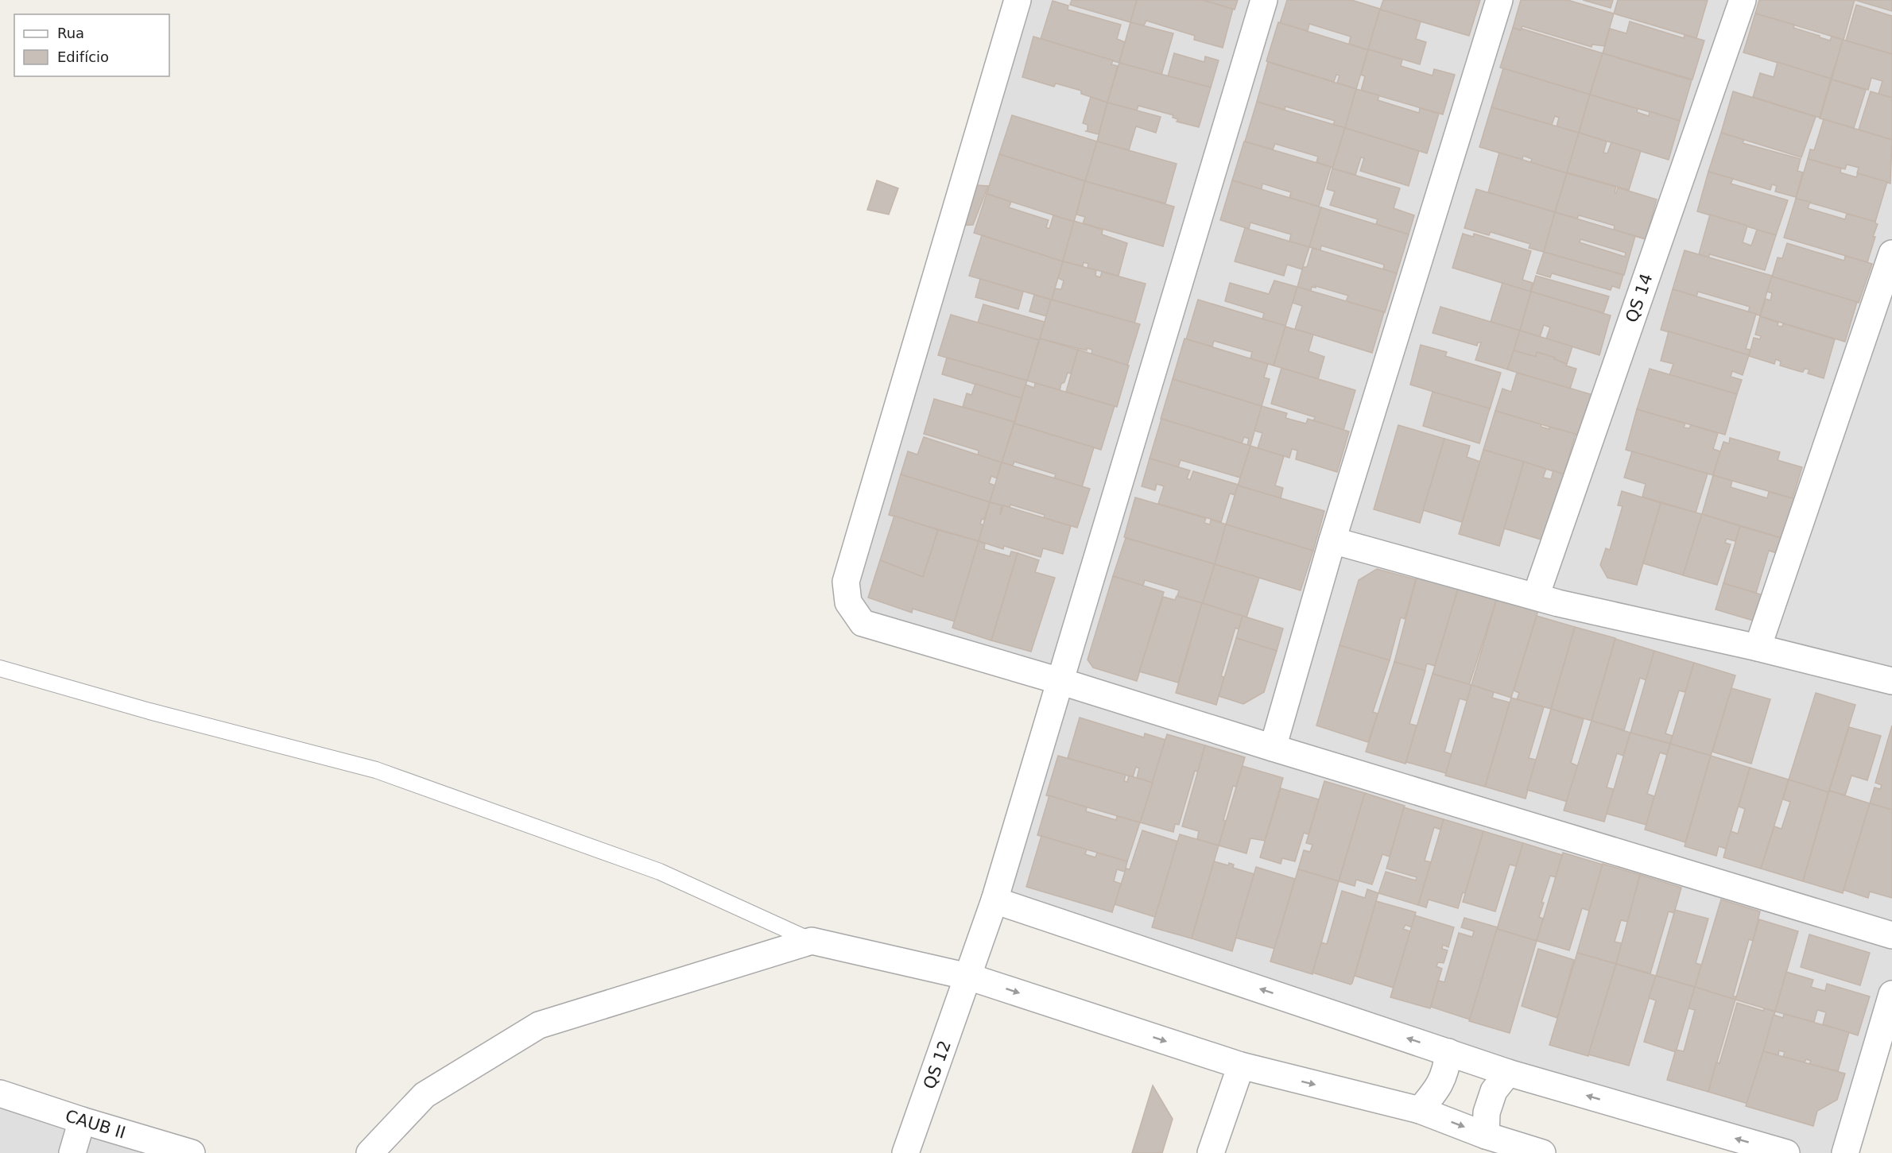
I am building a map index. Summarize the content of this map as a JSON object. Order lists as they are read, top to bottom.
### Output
{
  "streets": {
    "street": ["QS 14", "QS 12", "CAUB II"]
  },
  "legend": ["Rua", "Edifício"]
}
